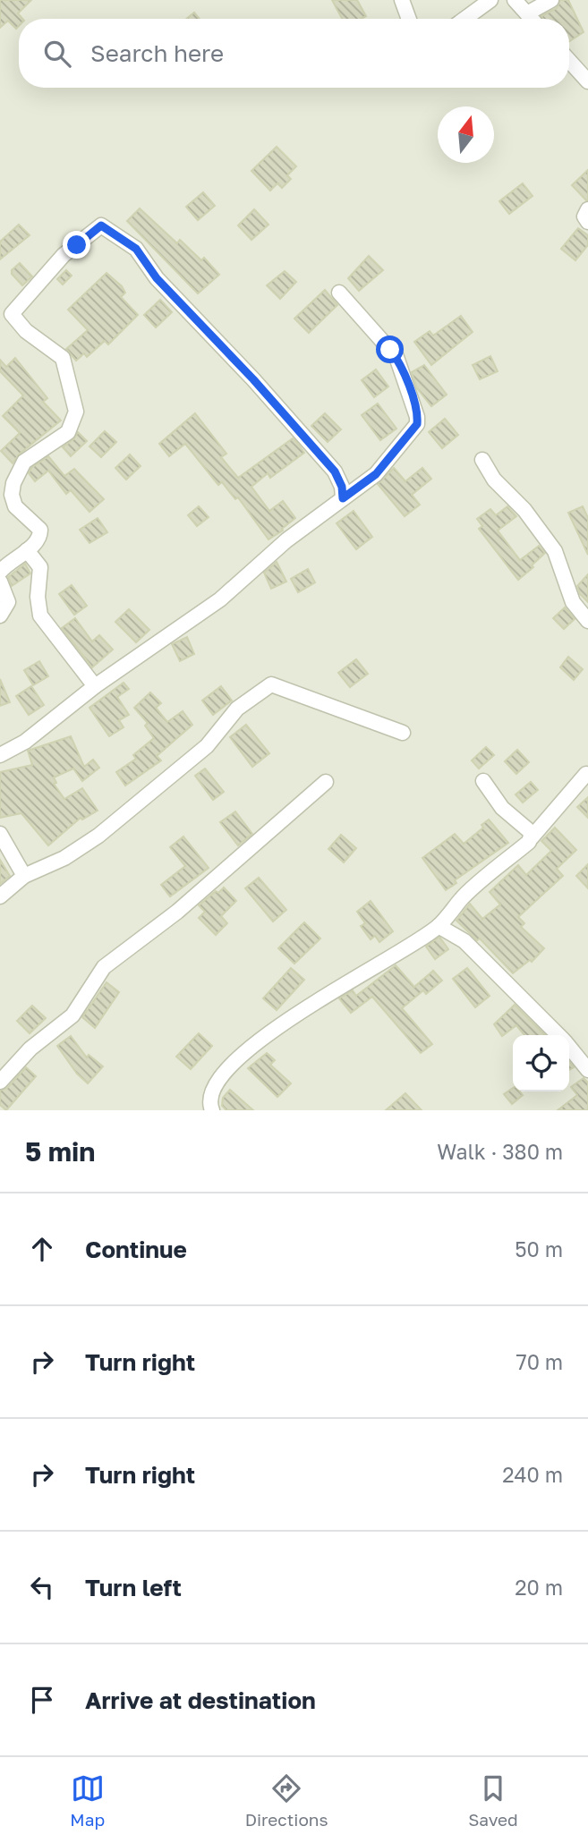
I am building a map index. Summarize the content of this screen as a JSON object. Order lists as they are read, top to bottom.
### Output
{
  "north": "top",
  "page": {
    "search": "Search here",
    "heading": ["5 min", "Walk · 380 m"],
    "list": [
      ["Continue", "50 m"],
      ["Turn right", "70 m"],
      ["Turn right", "240 m"],
      ["Turn left", "20 m"],
      "Arrive at destination"
    ],
    "nav": ["Map", "Directions", "Saved"]
  }
}
